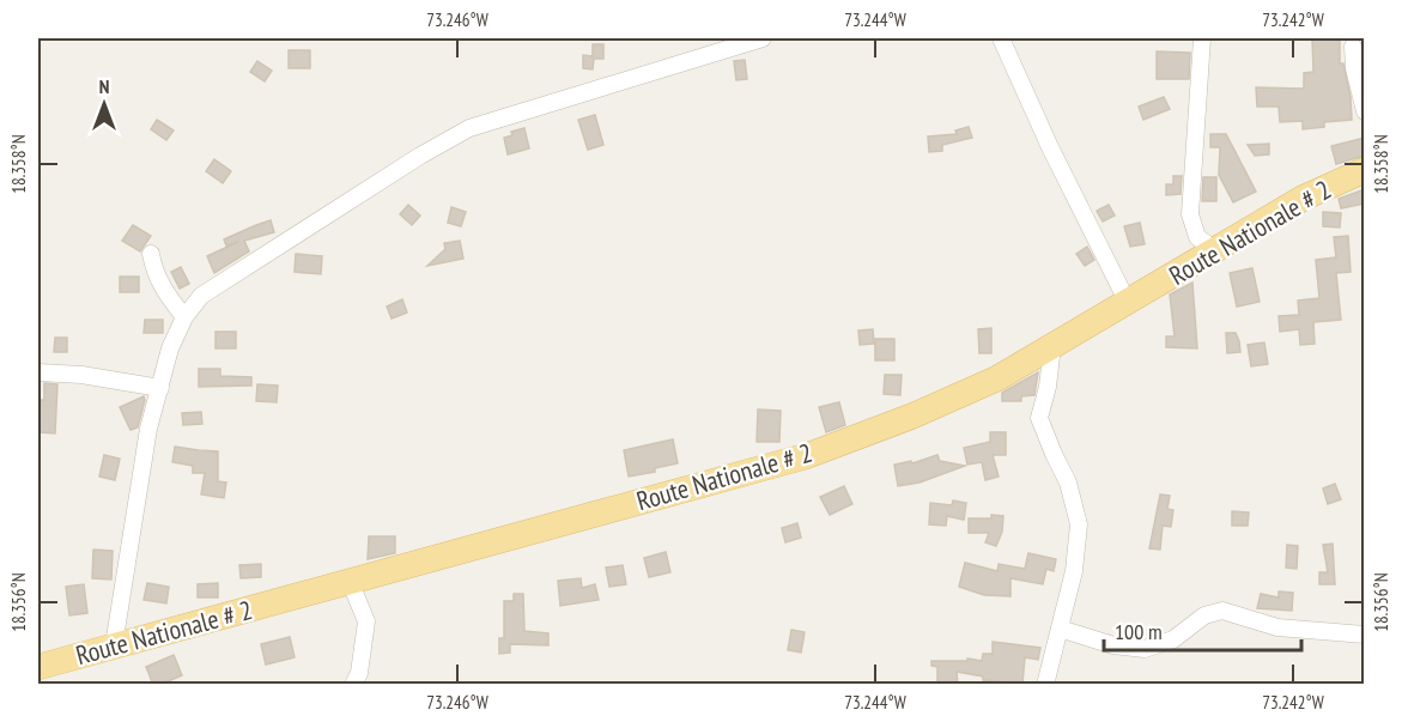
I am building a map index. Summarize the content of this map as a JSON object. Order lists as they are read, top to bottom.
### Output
{
  "streets": {
    "main road": ["Route Nationale # 2"]
  },
  "scale_bar": "100 m",
  "north": "top",
  "coordinates": [
    "73.246°W",
    "73.244°W",
    "73.242°W",
    "18.358°N",
    "18.356°N"
  ]
}
